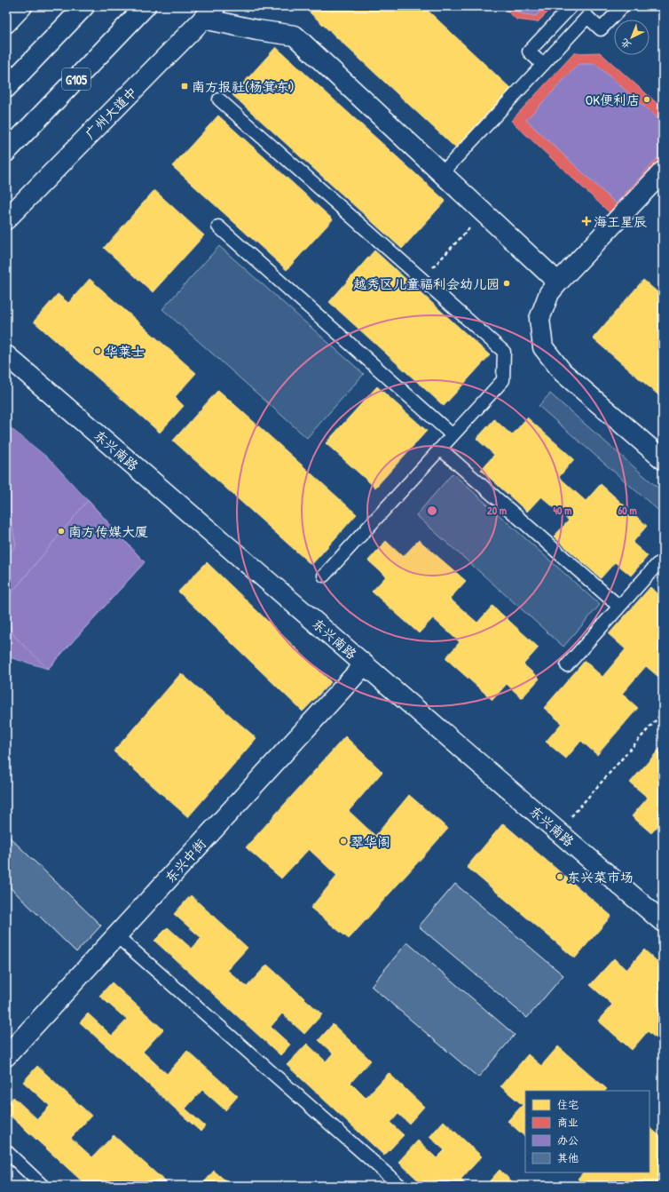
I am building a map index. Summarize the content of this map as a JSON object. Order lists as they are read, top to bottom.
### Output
{
  "streets": {
    "main road": [
      "G105",
      "广州大道中",
      "东兴南路",
      "东兴中街"
    ]
  },
  "crossings": [
    ["东兴南路", "东兴中街"]
  ],
  "places": {
    "transit": ["南方报社(杨箕东)"],
    "other": [
      "OK便利店",
      "越秀区儿童福利会幼儿园",
      "华莱士",
      "南方传媒大厦",
      "翠华阁",
      "东兴菜市场"
    ],
    "health": ["海王星辰"]
  },
  "legend": [
    "住宅",
    "商业",
    "办公",
    "其他"
  ],
  "north": "bottom left",
  "rings": ["20 m", "40 m", "60 m"]
}
